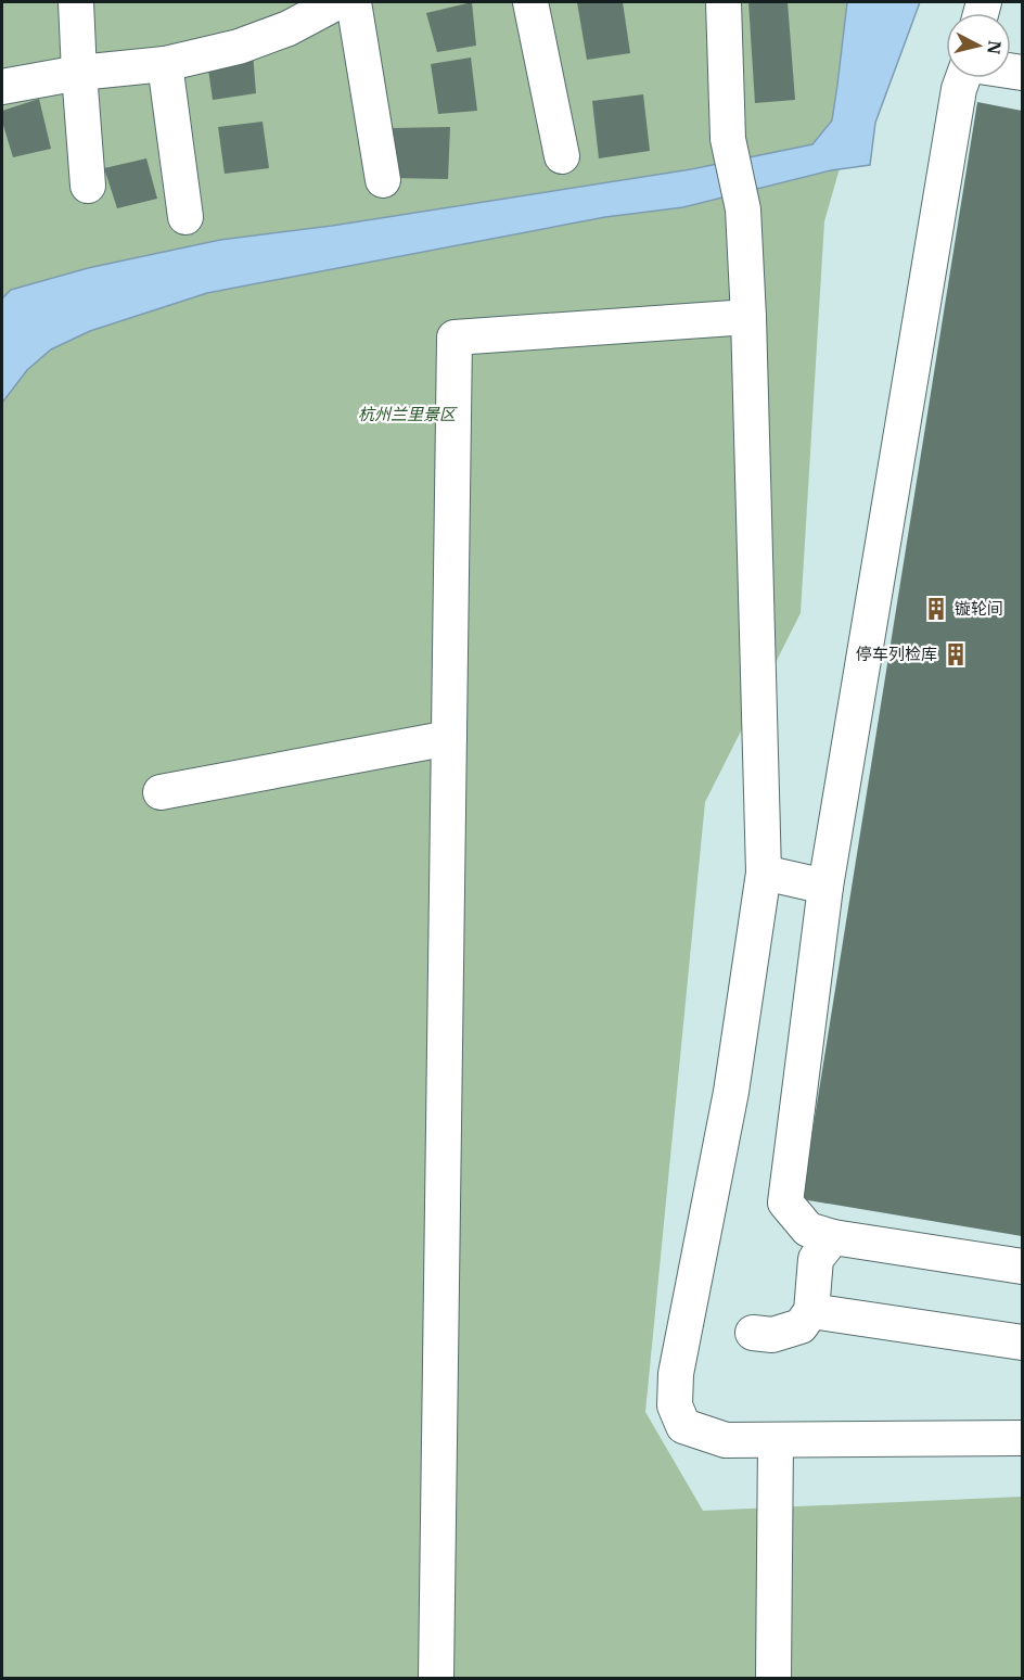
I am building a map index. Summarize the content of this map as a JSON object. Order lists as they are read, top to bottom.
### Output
{
  "parks": ["杭州兰里景区"],
  "places": {
    "building": ["镟轮间", "停车列检库"]
  },
  "north": "right"
}
